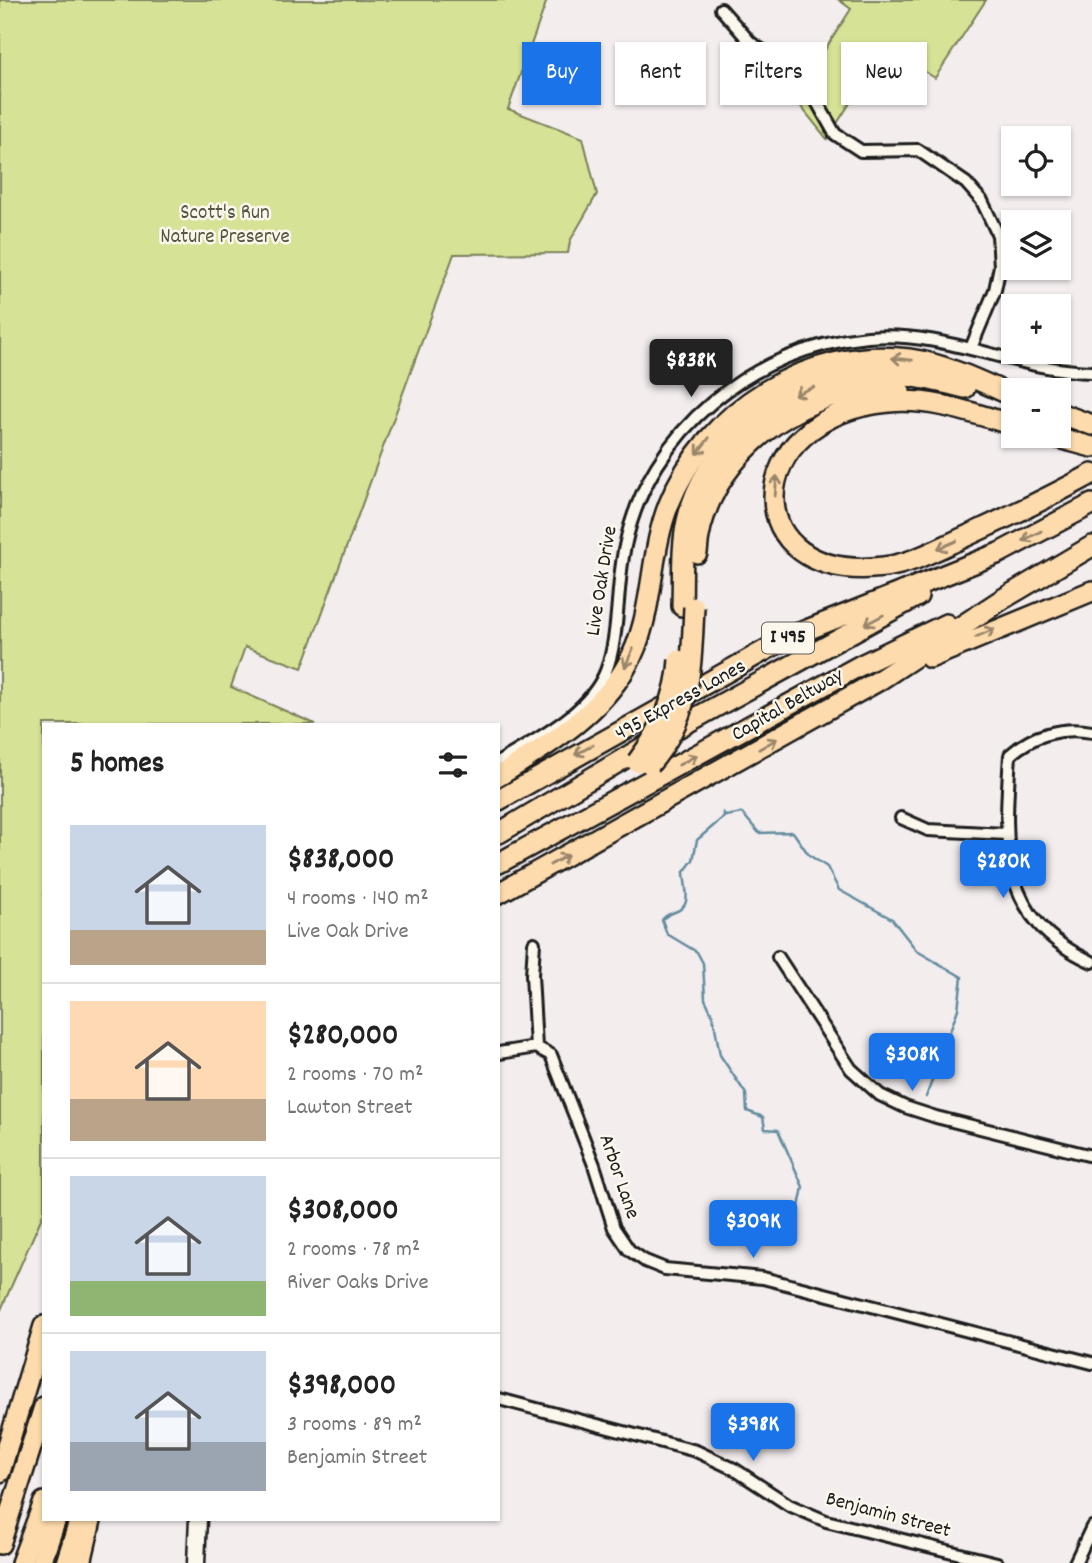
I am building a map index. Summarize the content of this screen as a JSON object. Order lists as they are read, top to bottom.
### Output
{
  "streets": {
    "highway": ["I 495", "495 Express Lanes", "Capital Beltway"],
    "street": ["Live Oak Drive", "Arbor Lane", "Benjamin Street"]
  },
  "crossings": [
    ["I 495", "495 Express Lanes"]
  ],
  "parks": ["Scott's Run Nature Preserve"],
  "page": {
    "chip": [
      "Buy",
      "Rent",
      "Filters",
      "New"
    ],
    "map_buttons": ["+", "−"],
    "price": [
      "$838K",
      "$280K",
      "$308K",
      "$309K",
      "$398K"
    ],
    "heading": "5 homes",
    "list": [
      {
        "name": "$838,000",
        "note": "4 rooms · 140 m² · Live Oak Drive"
      },
      {
        "name": "$280,000",
        "note": "2 rooms · 70 m² · Lawton Street"
      },
      {
        "name": "$308,000",
        "note": "2 rooms · 78 m² · River Oaks Drive"
      },
      {
        "name": "$398,000",
        "note": "3 rooms · 89 m² · Benjamin Street"
      }
    ]
  }
}
